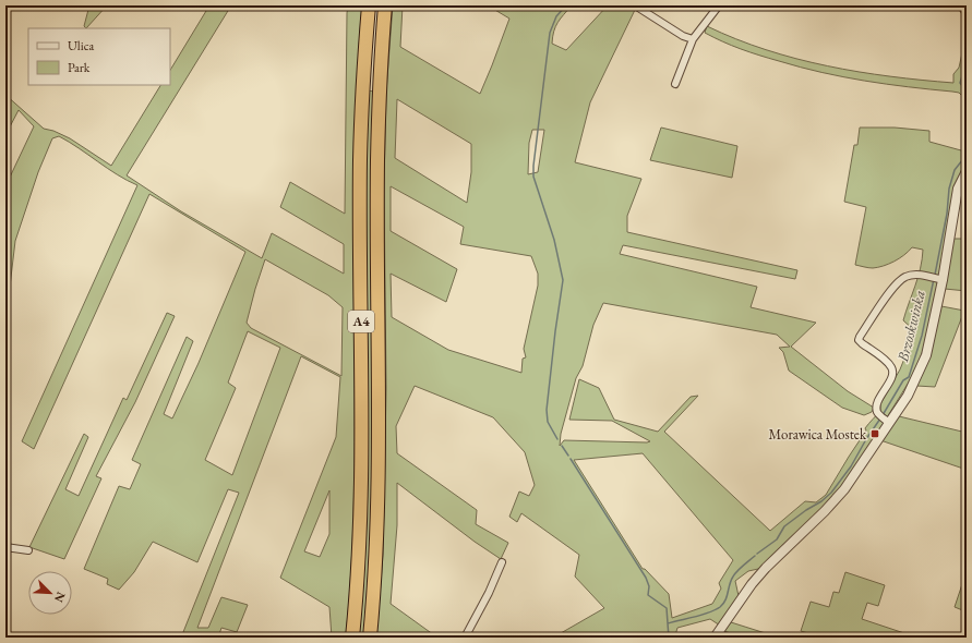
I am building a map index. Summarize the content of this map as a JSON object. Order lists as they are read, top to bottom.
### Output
{
  "streets": {
    "highway": ["A4"]
  },
  "water": ["Brzoskwinka"],
  "places": {
    "transit": ["Morawica Mostek"]
  },
  "legend": ["Ulica", "Park"],
  "north": "bottom right"
}
